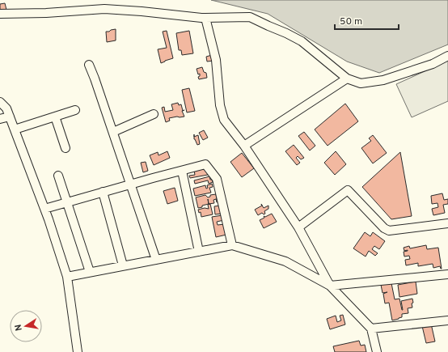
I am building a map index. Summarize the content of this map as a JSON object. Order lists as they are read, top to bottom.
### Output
{
  "scale_bar": "50 m",
  "north": "left"
}
